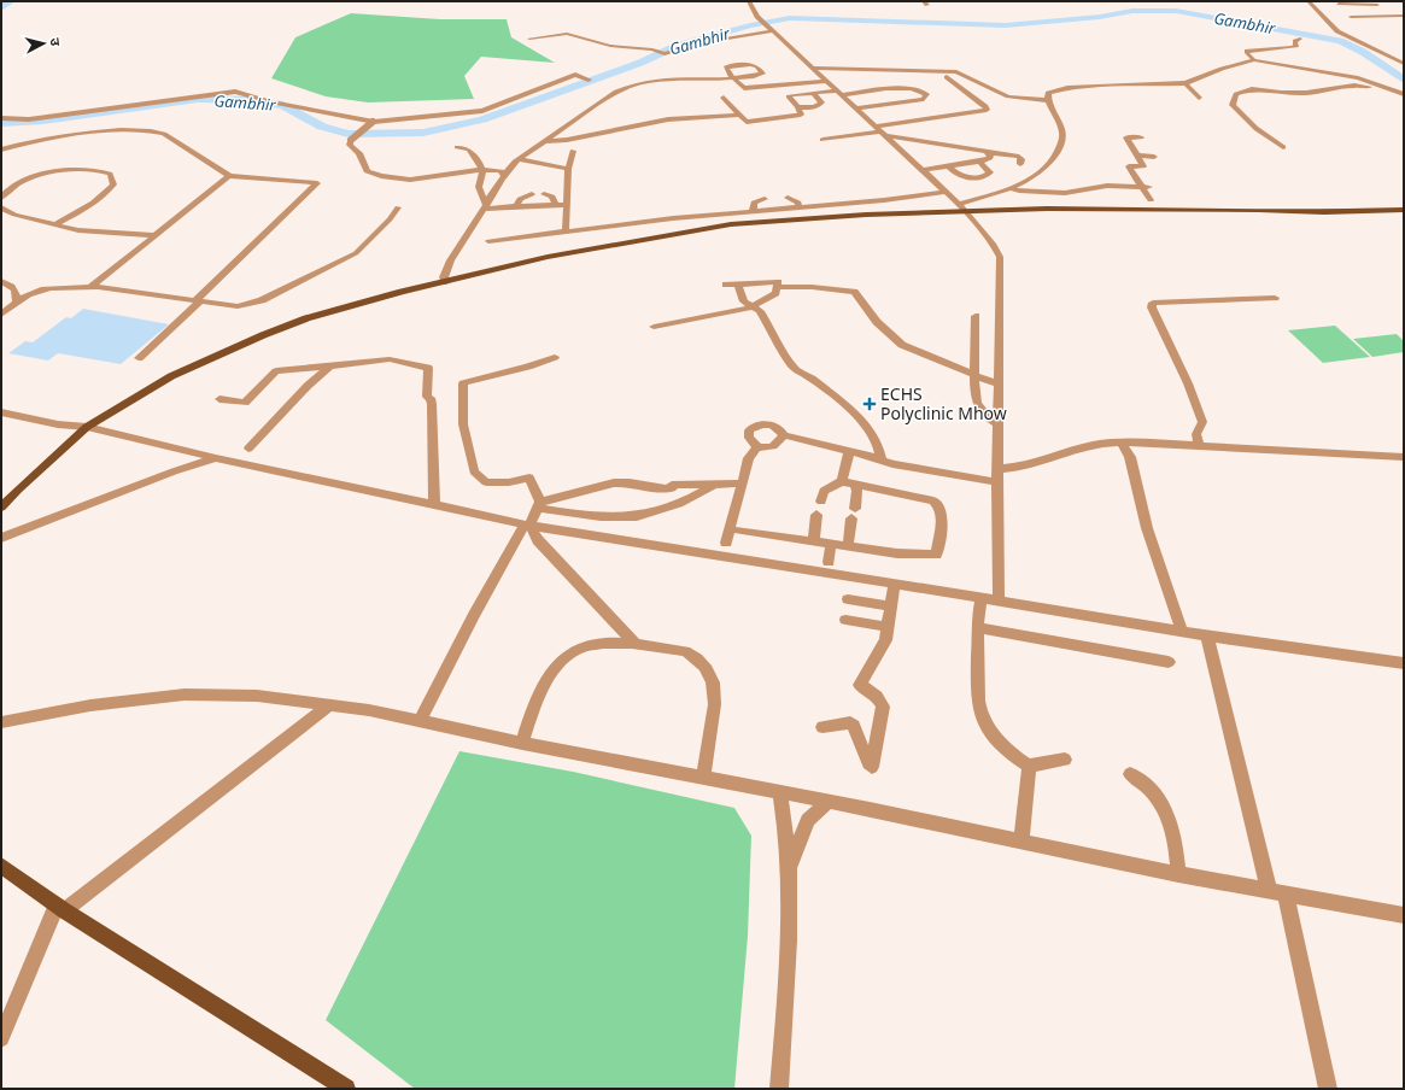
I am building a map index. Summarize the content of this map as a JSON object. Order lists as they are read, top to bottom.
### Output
{
  "water": ["Gambhir"],
  "places": {
    "health": ["ECHS Polyclinic Mhow"]
  },
  "north": "right"
}
